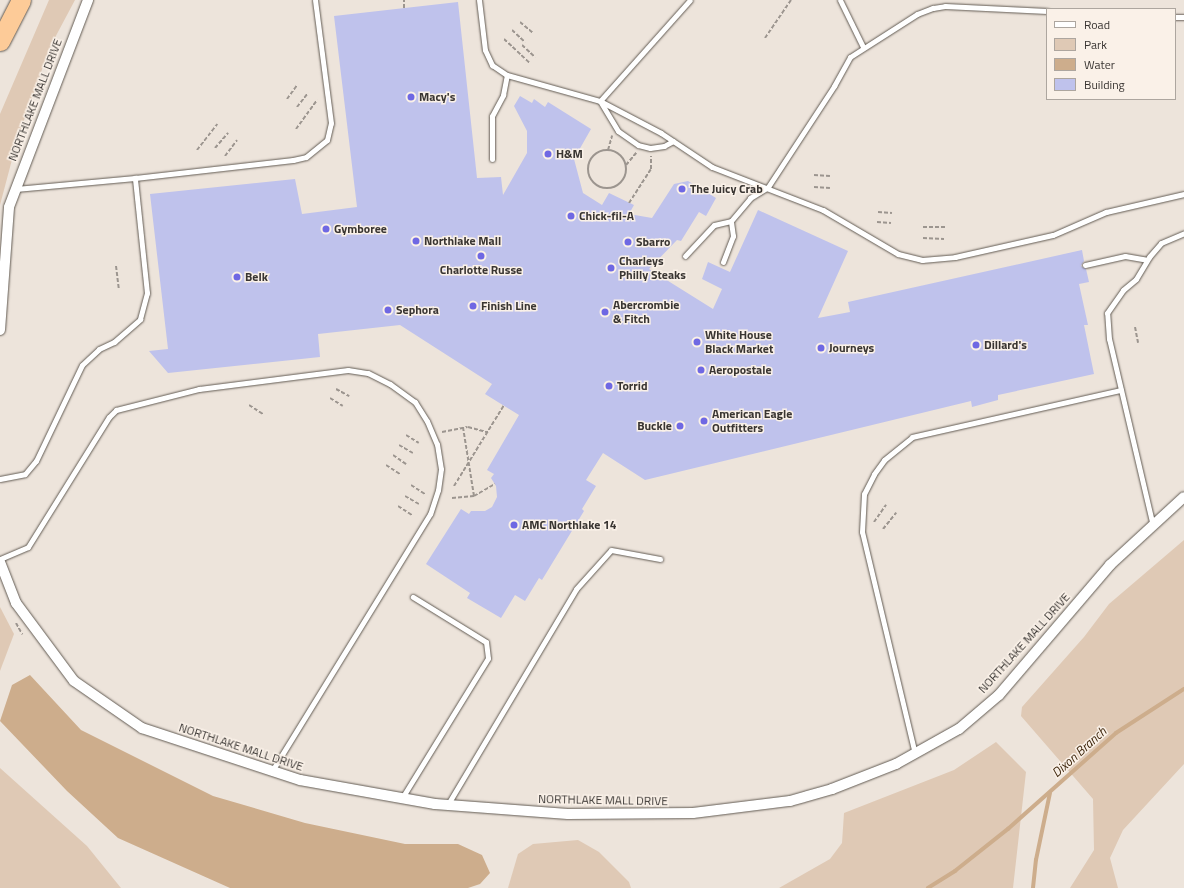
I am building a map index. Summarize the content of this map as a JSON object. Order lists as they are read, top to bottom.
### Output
{
  "streets": {
    "street": ["NORTHLAKE MALL DRIVE"]
  },
  "water": ["Dixon Branch"],
  "places": [
    "Macy's",
    "H&M",
    "The Juicy Crab",
    "Chick-fil-A",
    "Gymboree",
    "Northlake Mall",
    "Sbarro",
    "Charlotte Russe",
    "Charleys Philly Steaks",
    "Belk",
    "Finish Line",
    "Sephora",
    "Abercrombie & Fitch",
    "White House Black Market",
    "Dillard's",
    "Journeys",
    "Aeropostale",
    "Torrid",
    "American Eagle Outfitters",
    "Buckle",
    "AMC Northlake 14"
  ],
  "legend": [
    "Road",
    "Park",
    "Water",
    "Building"
  ]
}
